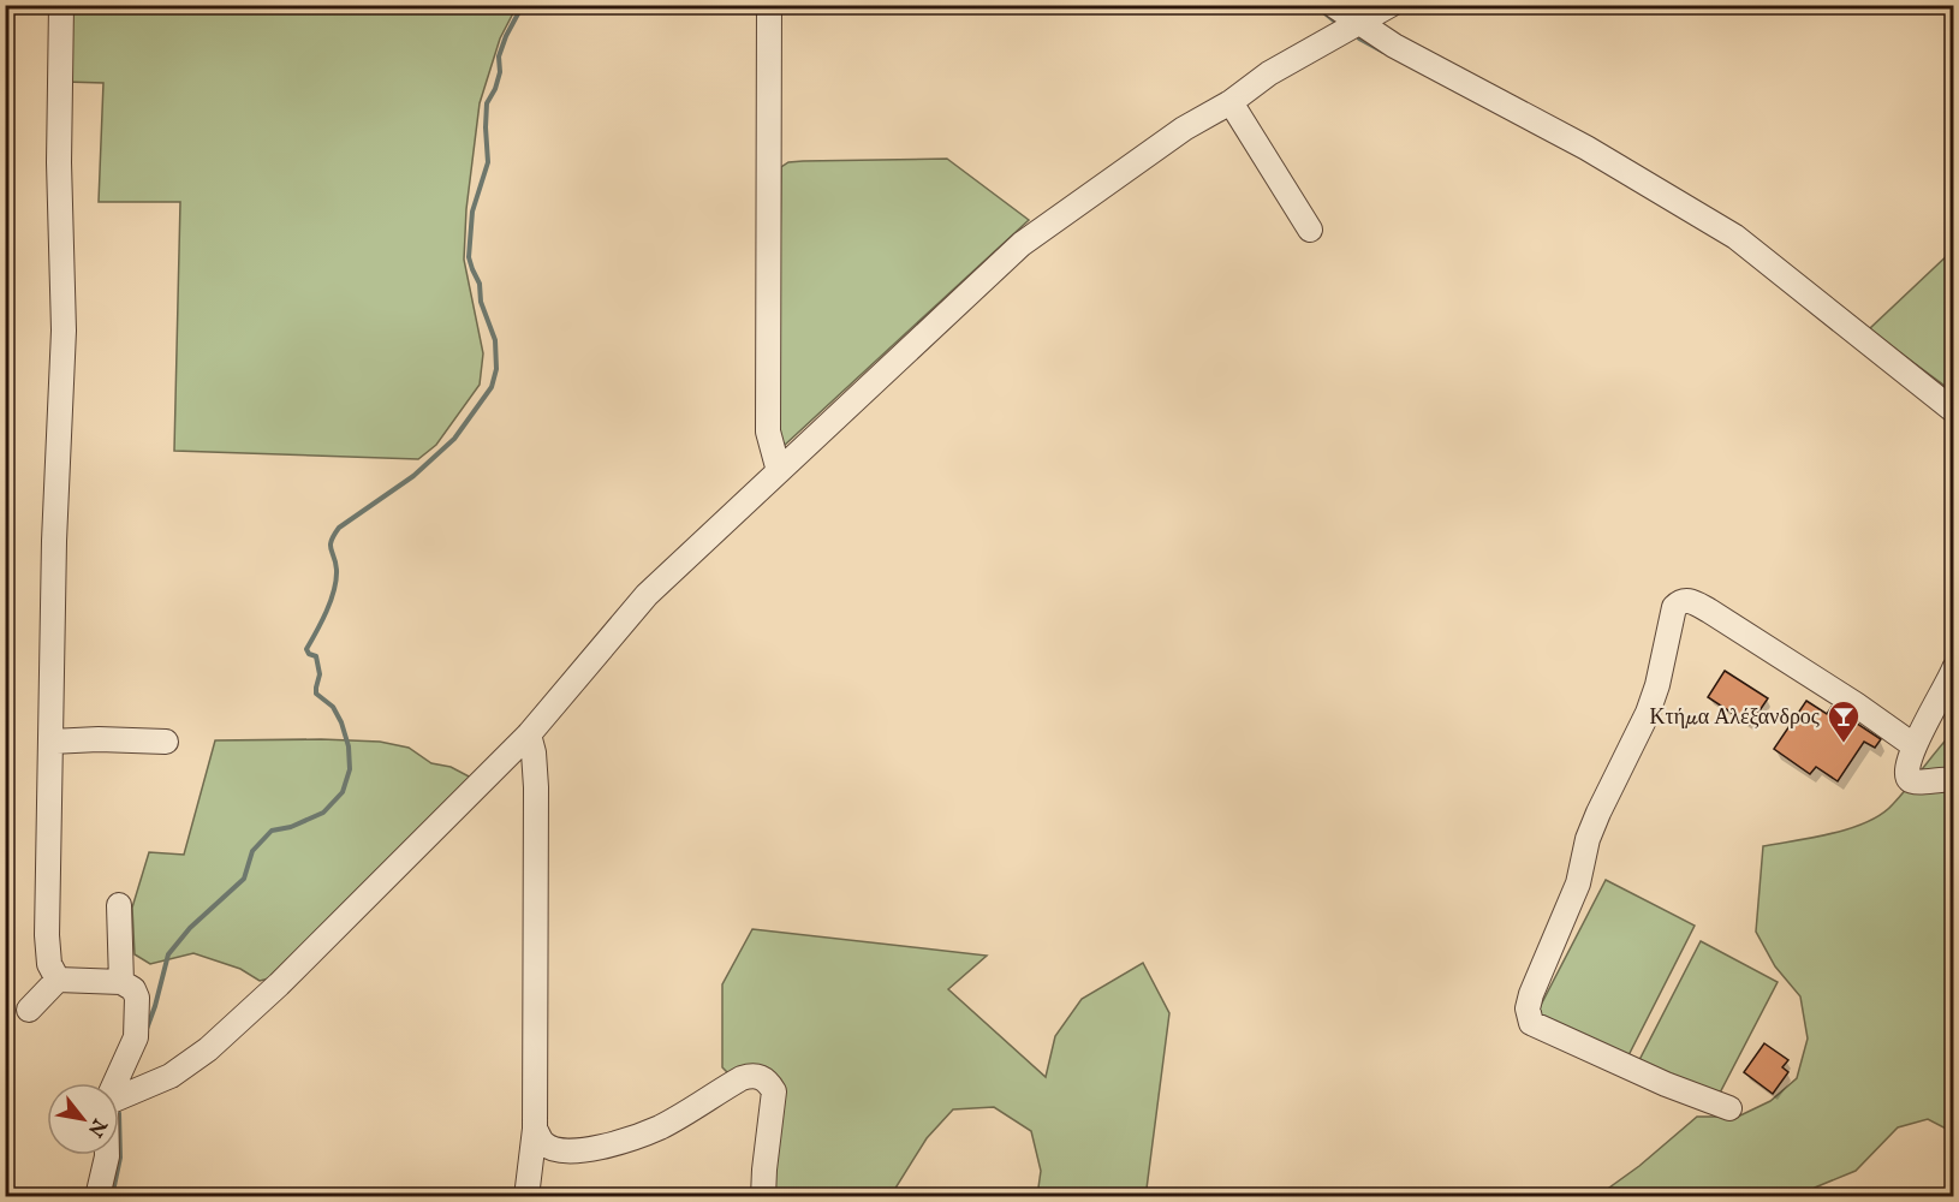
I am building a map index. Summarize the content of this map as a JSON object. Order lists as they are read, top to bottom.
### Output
{
  "places": {
    "bar": ["Κτήμα Αλέξανδρος"]
  },
  "north": "bottom right"
}
